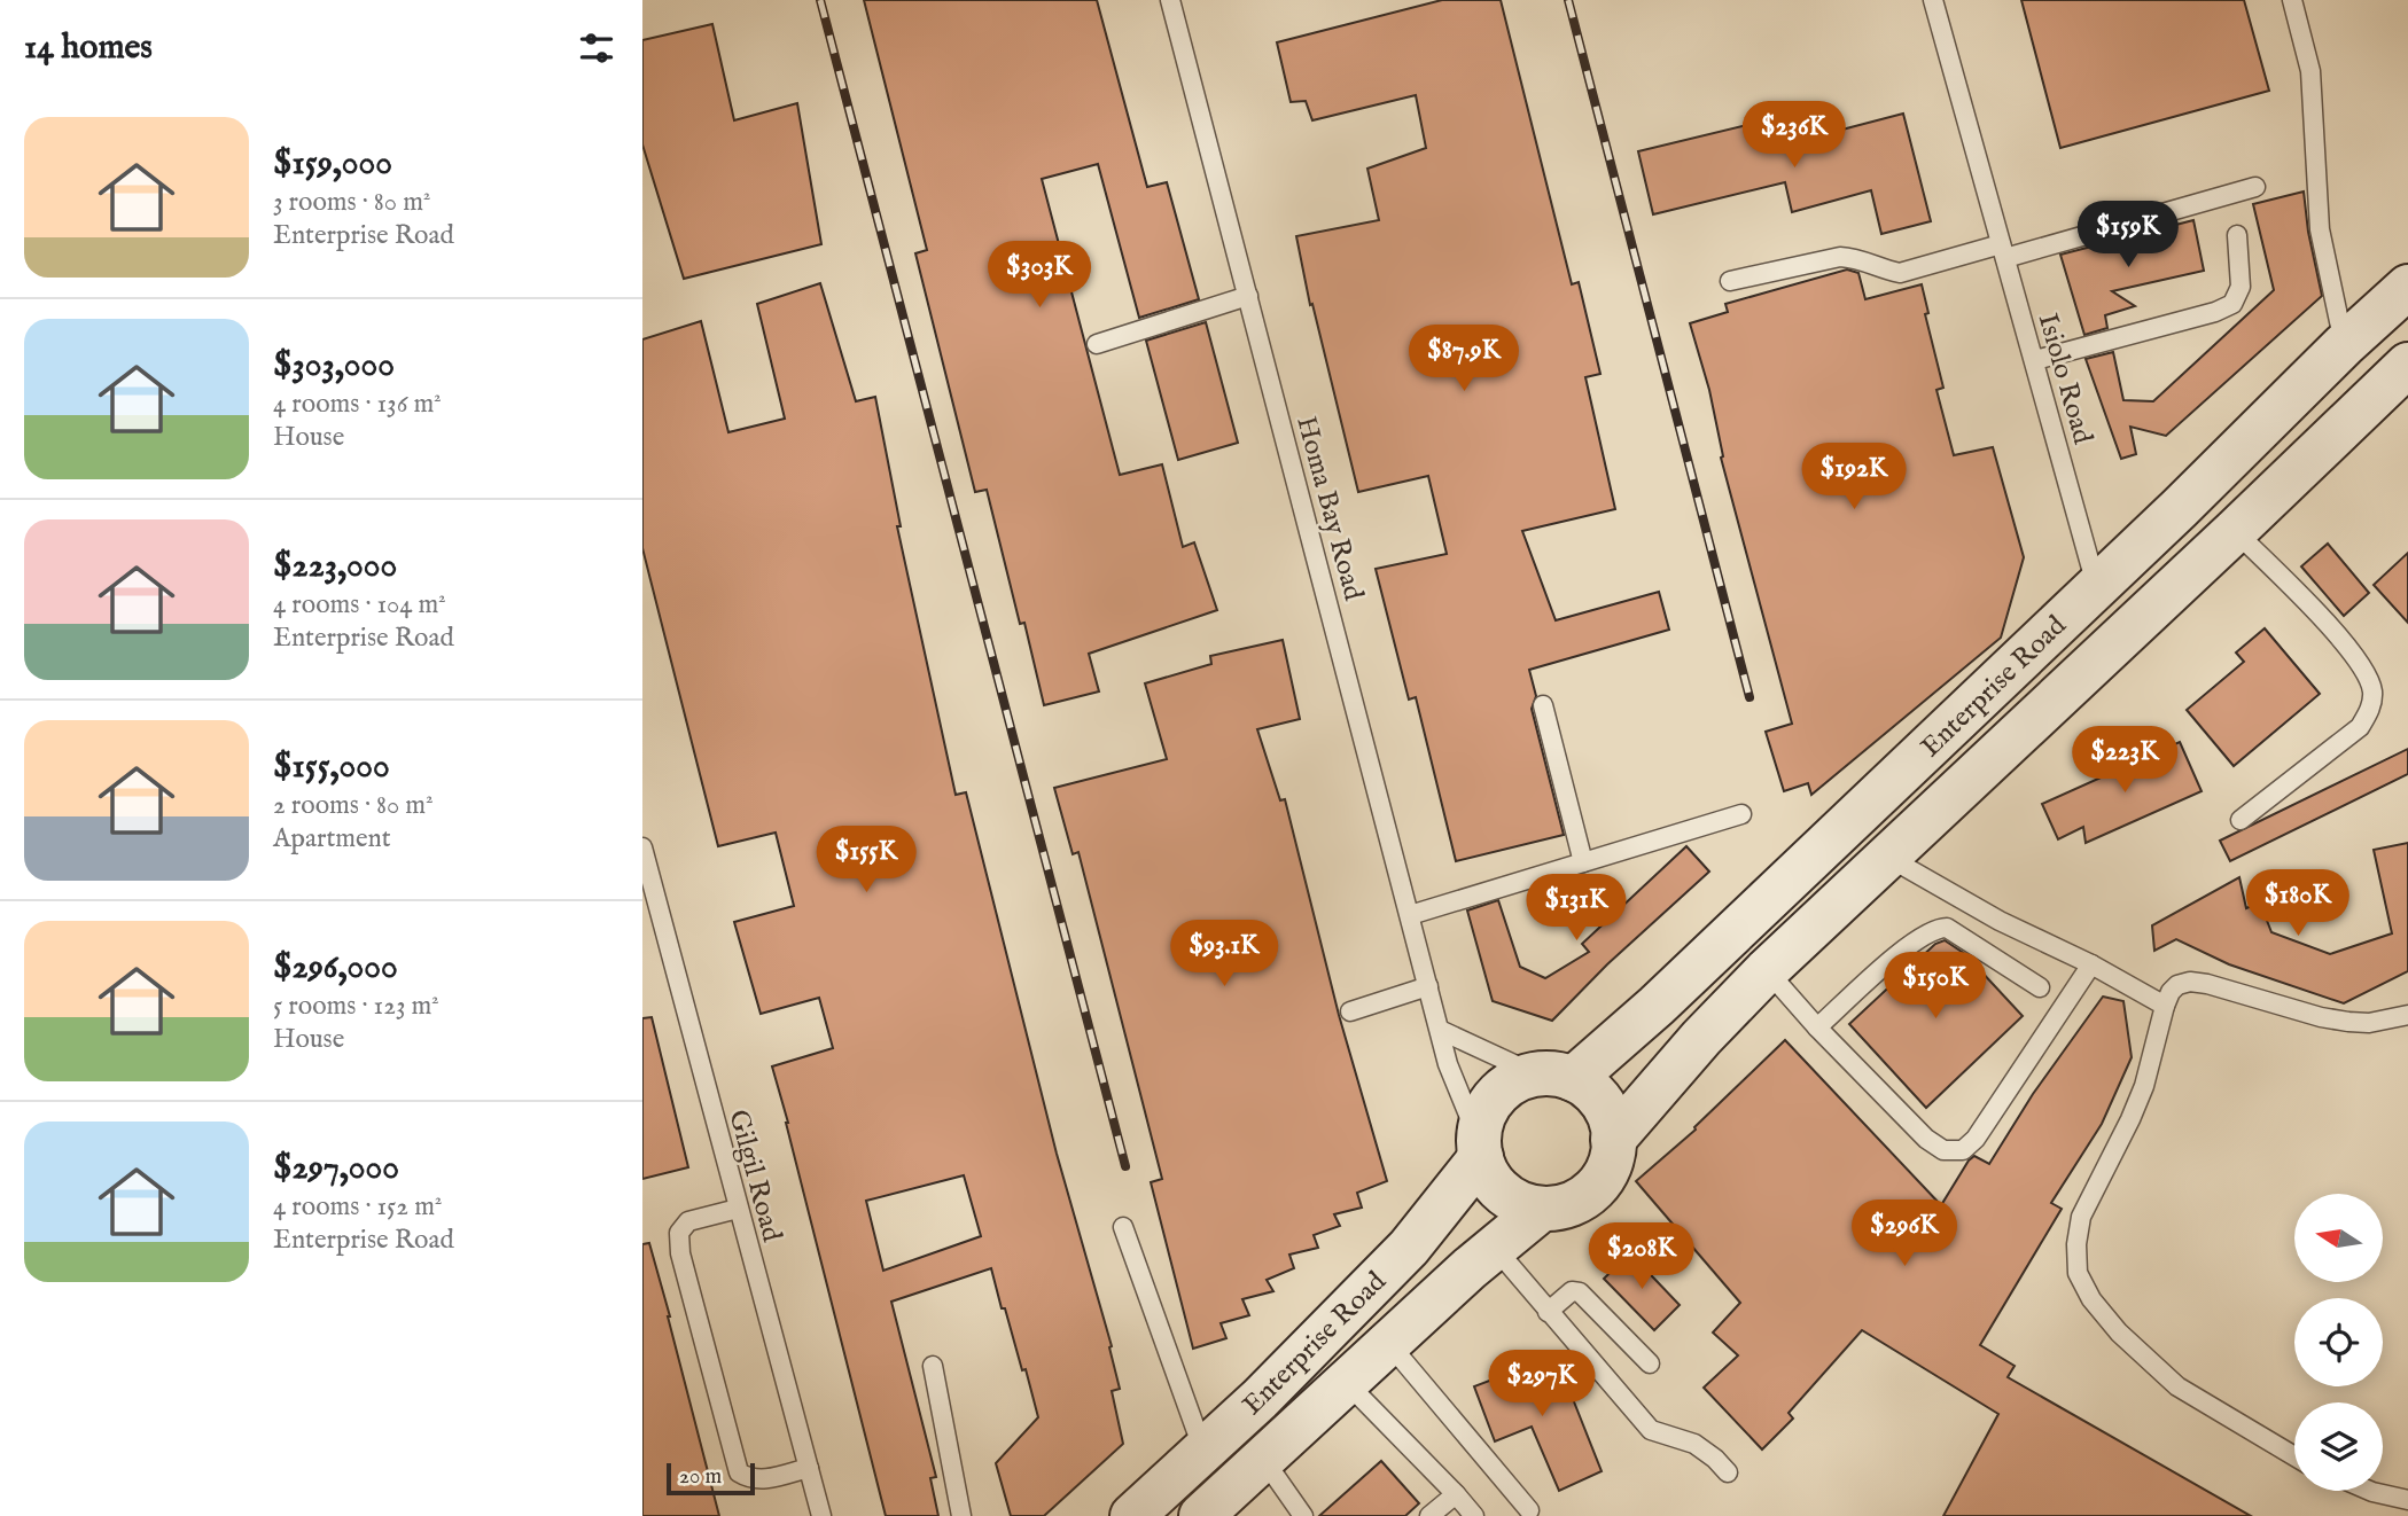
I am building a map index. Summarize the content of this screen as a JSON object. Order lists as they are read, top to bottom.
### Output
{
  "streets": {
    "main road": ["Enterprise Road"],
    "lane": ["Isiolo Road", "Homa Bay Road", "Gilgil Road"]
  },
  "crossings": [
    ["Isiolo Road", "Enterprise Road"],
    ["Homa Bay Road", "Enterprise Road"]
  ],
  "scale_bar": "20 m",
  "north": "left",
  "page": {
    "heading": "14 homes",
    "list": [
      {
        "name": "$159,000",
        "note": "3 rooms · 80 m² · Enterprise Road"
      },
      {
        "name": "$303,000",
        "note": "4 rooms · 136 m² · House"
      },
      {
        "name": "$223,000",
        "note": "4 rooms · 104 m² · Enterprise Road"
      },
      {
        "name": "$155,000",
        "note": "2 rooms · 80 m² · Apartment"
      },
      {
        "name": "$296,000",
        "note": "5 rooms · 123 m² · House"
      },
      {
        "name": "$297,000",
        "note": "4 rooms · 152 m² · Enterprise Road"
      }
    ],
    "price": [
      "$236K",
      "$159K",
      "$303K",
      "$87.9K",
      "$192K",
      "$223K",
      "$155K",
      "$180K",
      "$131K",
      "$93.1K",
      "$150K",
      "$296K",
      "$208K",
      "$297K"
    ],
    "scale": "20 m"
  }
}
